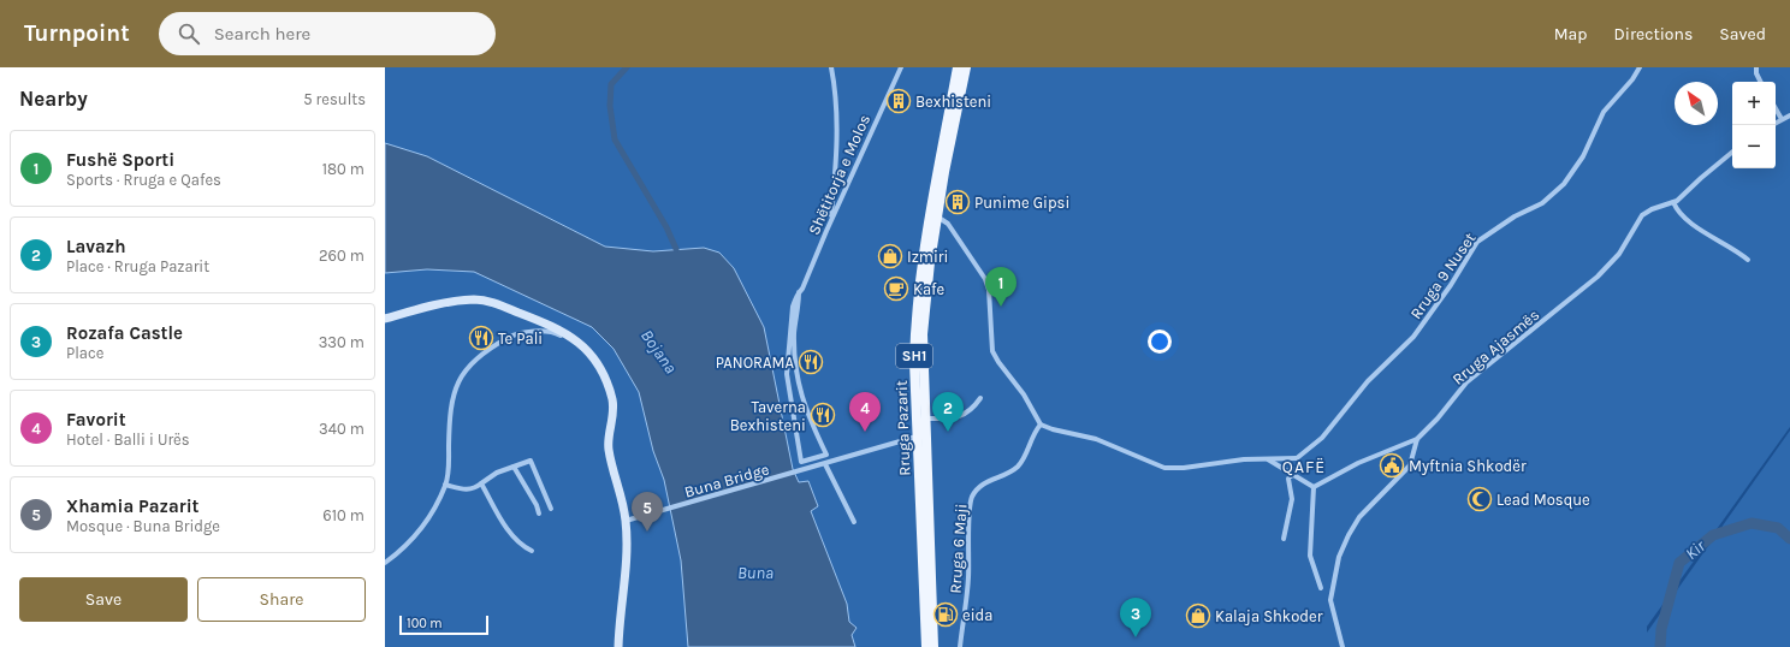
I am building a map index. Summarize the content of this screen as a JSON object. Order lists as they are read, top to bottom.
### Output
{
  "streets": {
    "main road": ["SH1", "Rruga Pazarit"],
    "street": [
      "Shëtitorja e Molos",
      "Rruga 9 Nuset",
      "Rruga Ajasmës",
      "Buna Bridge",
      "Rruga 6 Maji"
    ]
  },
  "crossings": [
    ["Rruga Pazarit", "Buna Bridge"]
  ],
  "districts": ["QAFË"],
  "water": ["Bojana", "Kir", "Buna"],
  "places": {
    "building": ["Bexhisteni", "Punime Gipsi"],
    "shop": ["Izmiri", "Kalaja Shkoder"],
    "cafe": ["Kafe"],
    "restaurant": ["Te Pali", "PANORAMA", "Taverna Bexhisteni"],
    "public building": ["Myftnia Shkodër"],
    "mosque": ["Lead Mosque"],
    "fuel station": ["eida"]
  },
  "scale_bar": "100 m",
  "north": "top left",
  "page": {
    "header": "Turnpoint",
    "search": "Search here",
    "nav": ["Map", "Directions", "Saved"],
    "heading": ["Nearby", "5 results"],
    "map_buttons": ["+", "−"],
    "list": [
      {
        "mark": "1",
        "name": "Fushë Sporti",
        "note": "Sports · Rruga e Qafes",
        "value": "180 m"
      },
      {
        "mark": "2",
        "name": "Lavazh",
        "note": "Place · Rruga Pazarit",
        "value": "260 m"
      },
      {
        "mark": "3",
        "name": "Rozafa Castle",
        "note": "Place",
        "value": "330 m"
      },
      {
        "mark": "4",
        "name": "Favorit",
        "note": "Hotel · Balli i Urës",
        "value": "340 m"
      },
      {
        "mark": "5",
        "name": "Xhamia Pazarit",
        "note": "Mosque · Buna Bridge",
        "value": "610 m"
      }
    ],
    "pins": [
      "1",
      "2",
      "4",
      "5",
      "3"
    ],
    "buttons": ["Save", "Share"],
    "scale": "100 m"
  }
}
